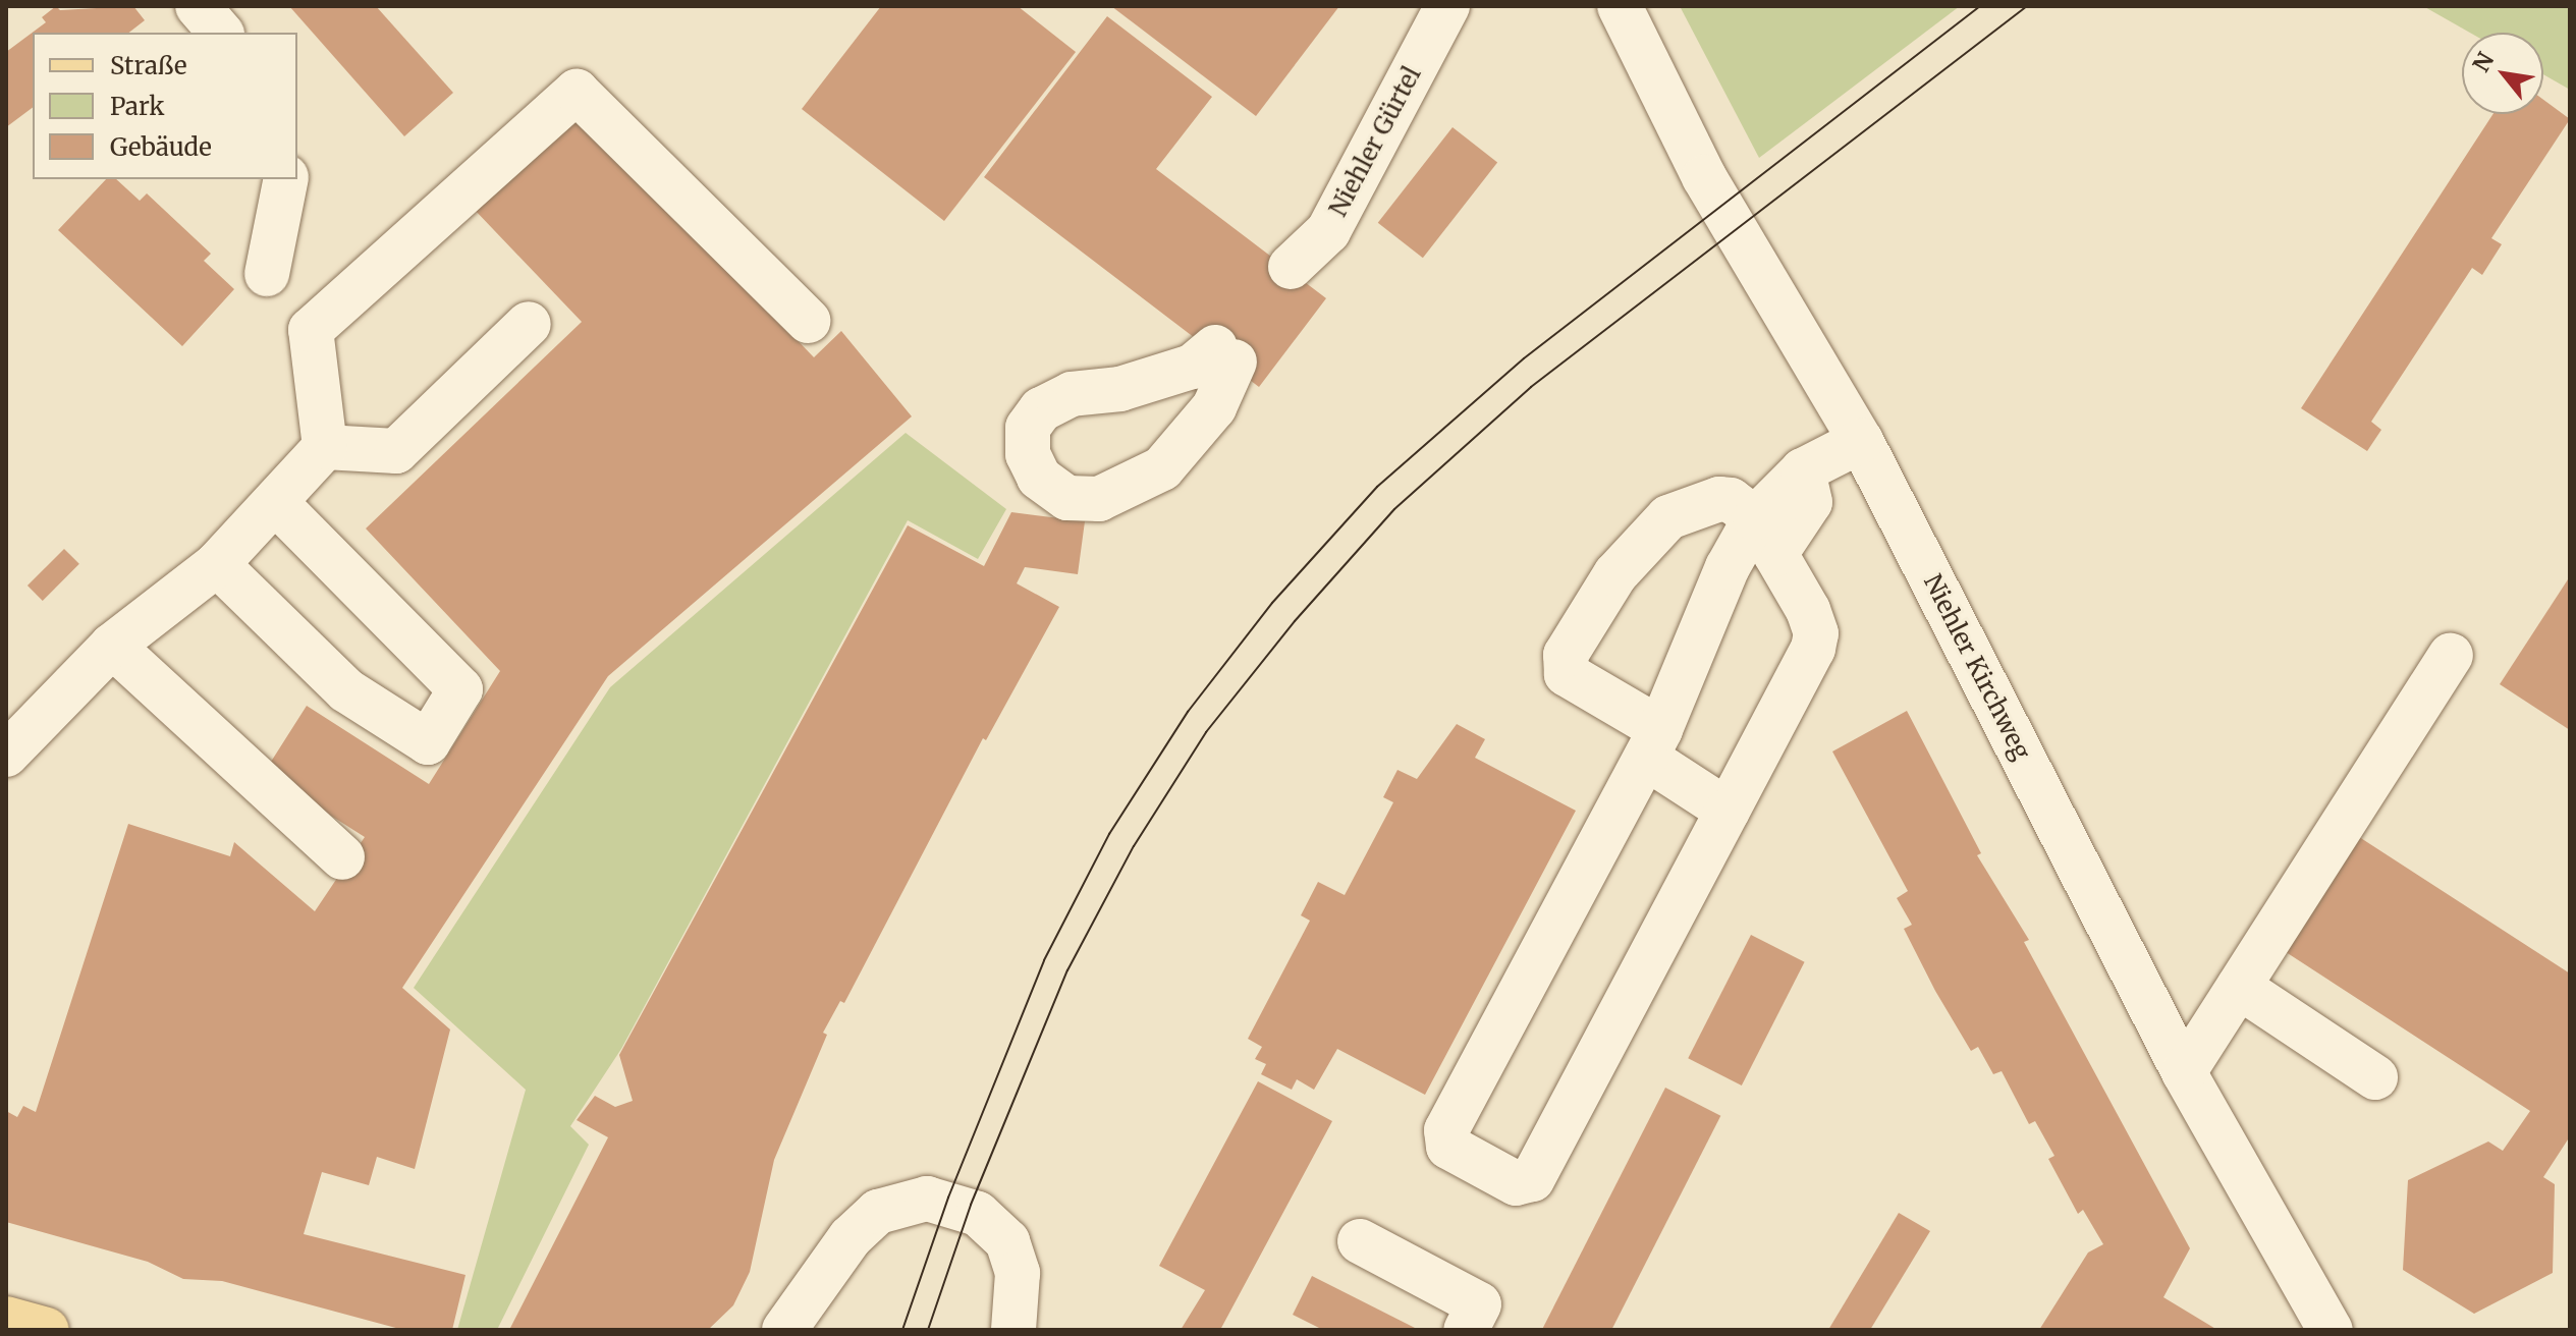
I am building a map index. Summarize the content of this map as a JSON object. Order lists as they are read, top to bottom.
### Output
{
  "streets": {
    "street": ["Niehler Gürtel", "Niehler Kirchweg"]
  },
  "legend": ["Straße", "Park", "Gebäude"],
  "north": "top left"
}
